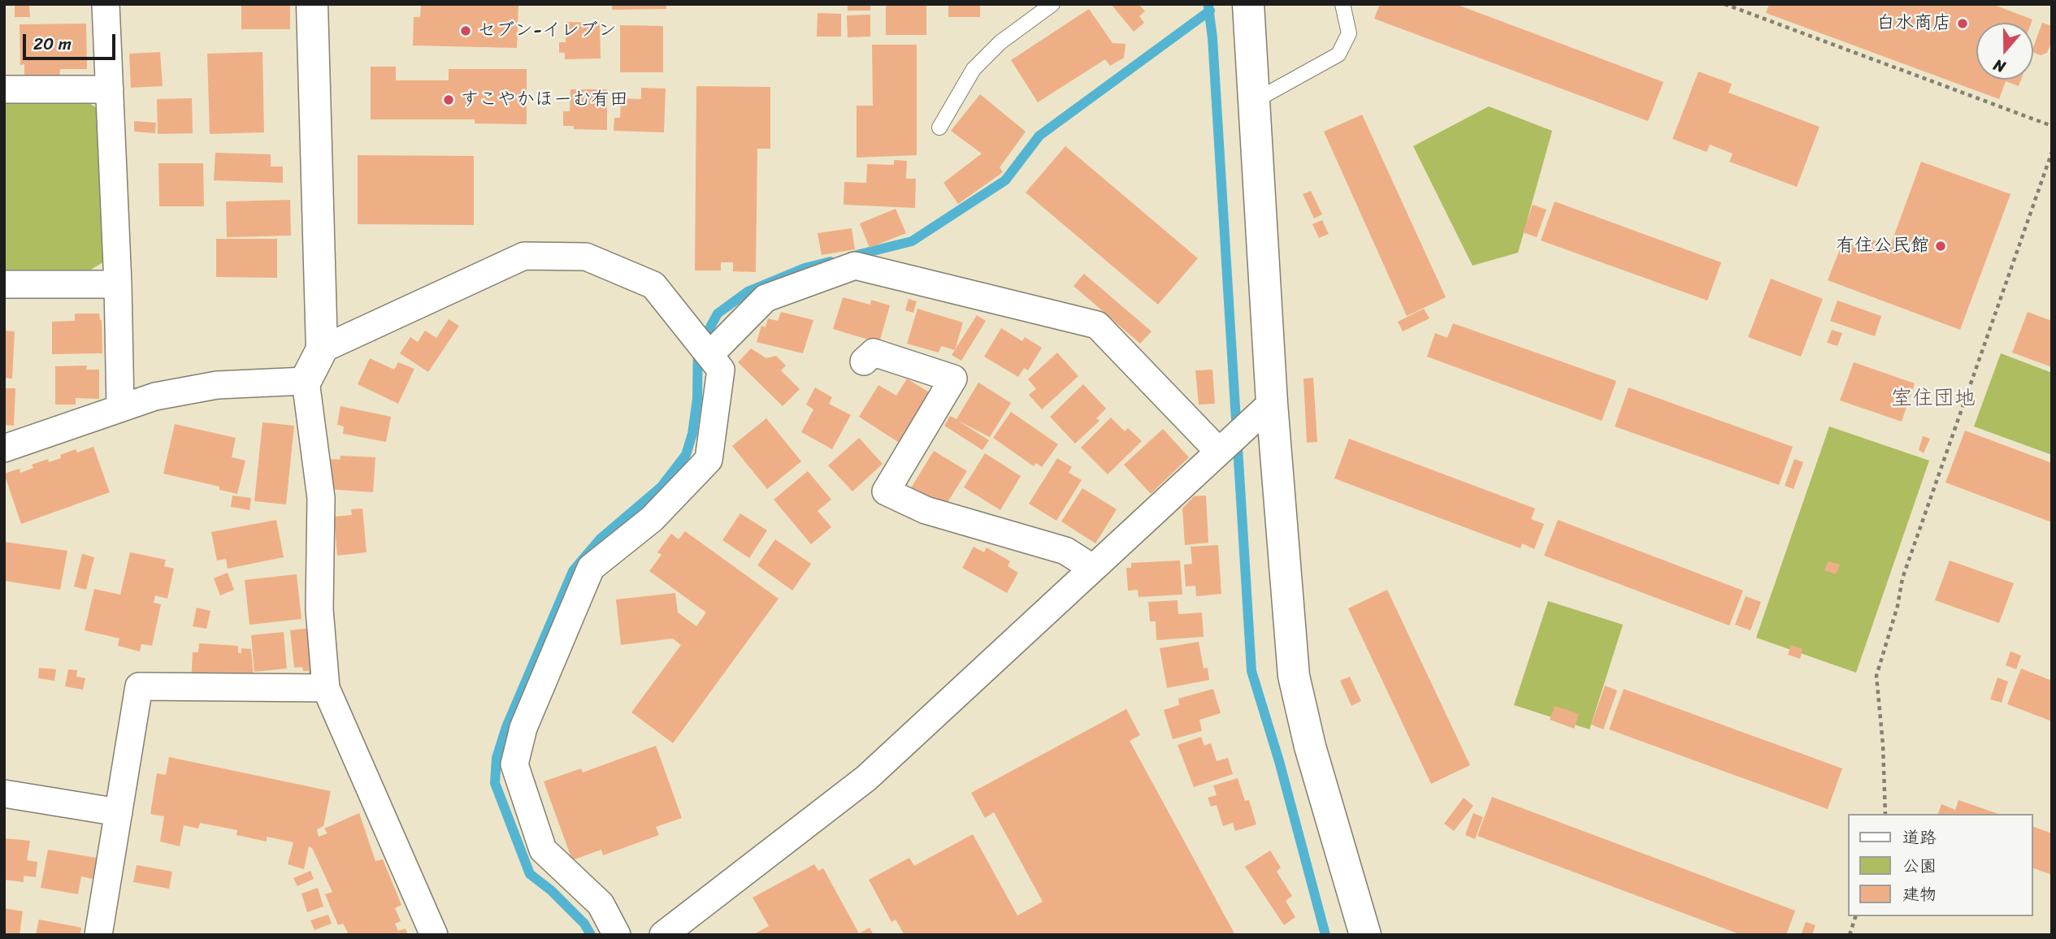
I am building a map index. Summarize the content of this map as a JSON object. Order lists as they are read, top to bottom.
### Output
{
  "districts": ["室住団地"],
  "places": [
    "白水商店",
    "セブン-イレブン",
    "すこやかほーむ有田",
    "有住公民館"
  ],
  "legend": ["道路", "公園", "建物"],
  "scale_bar": "20 m",
  "north": "bottom"
}
